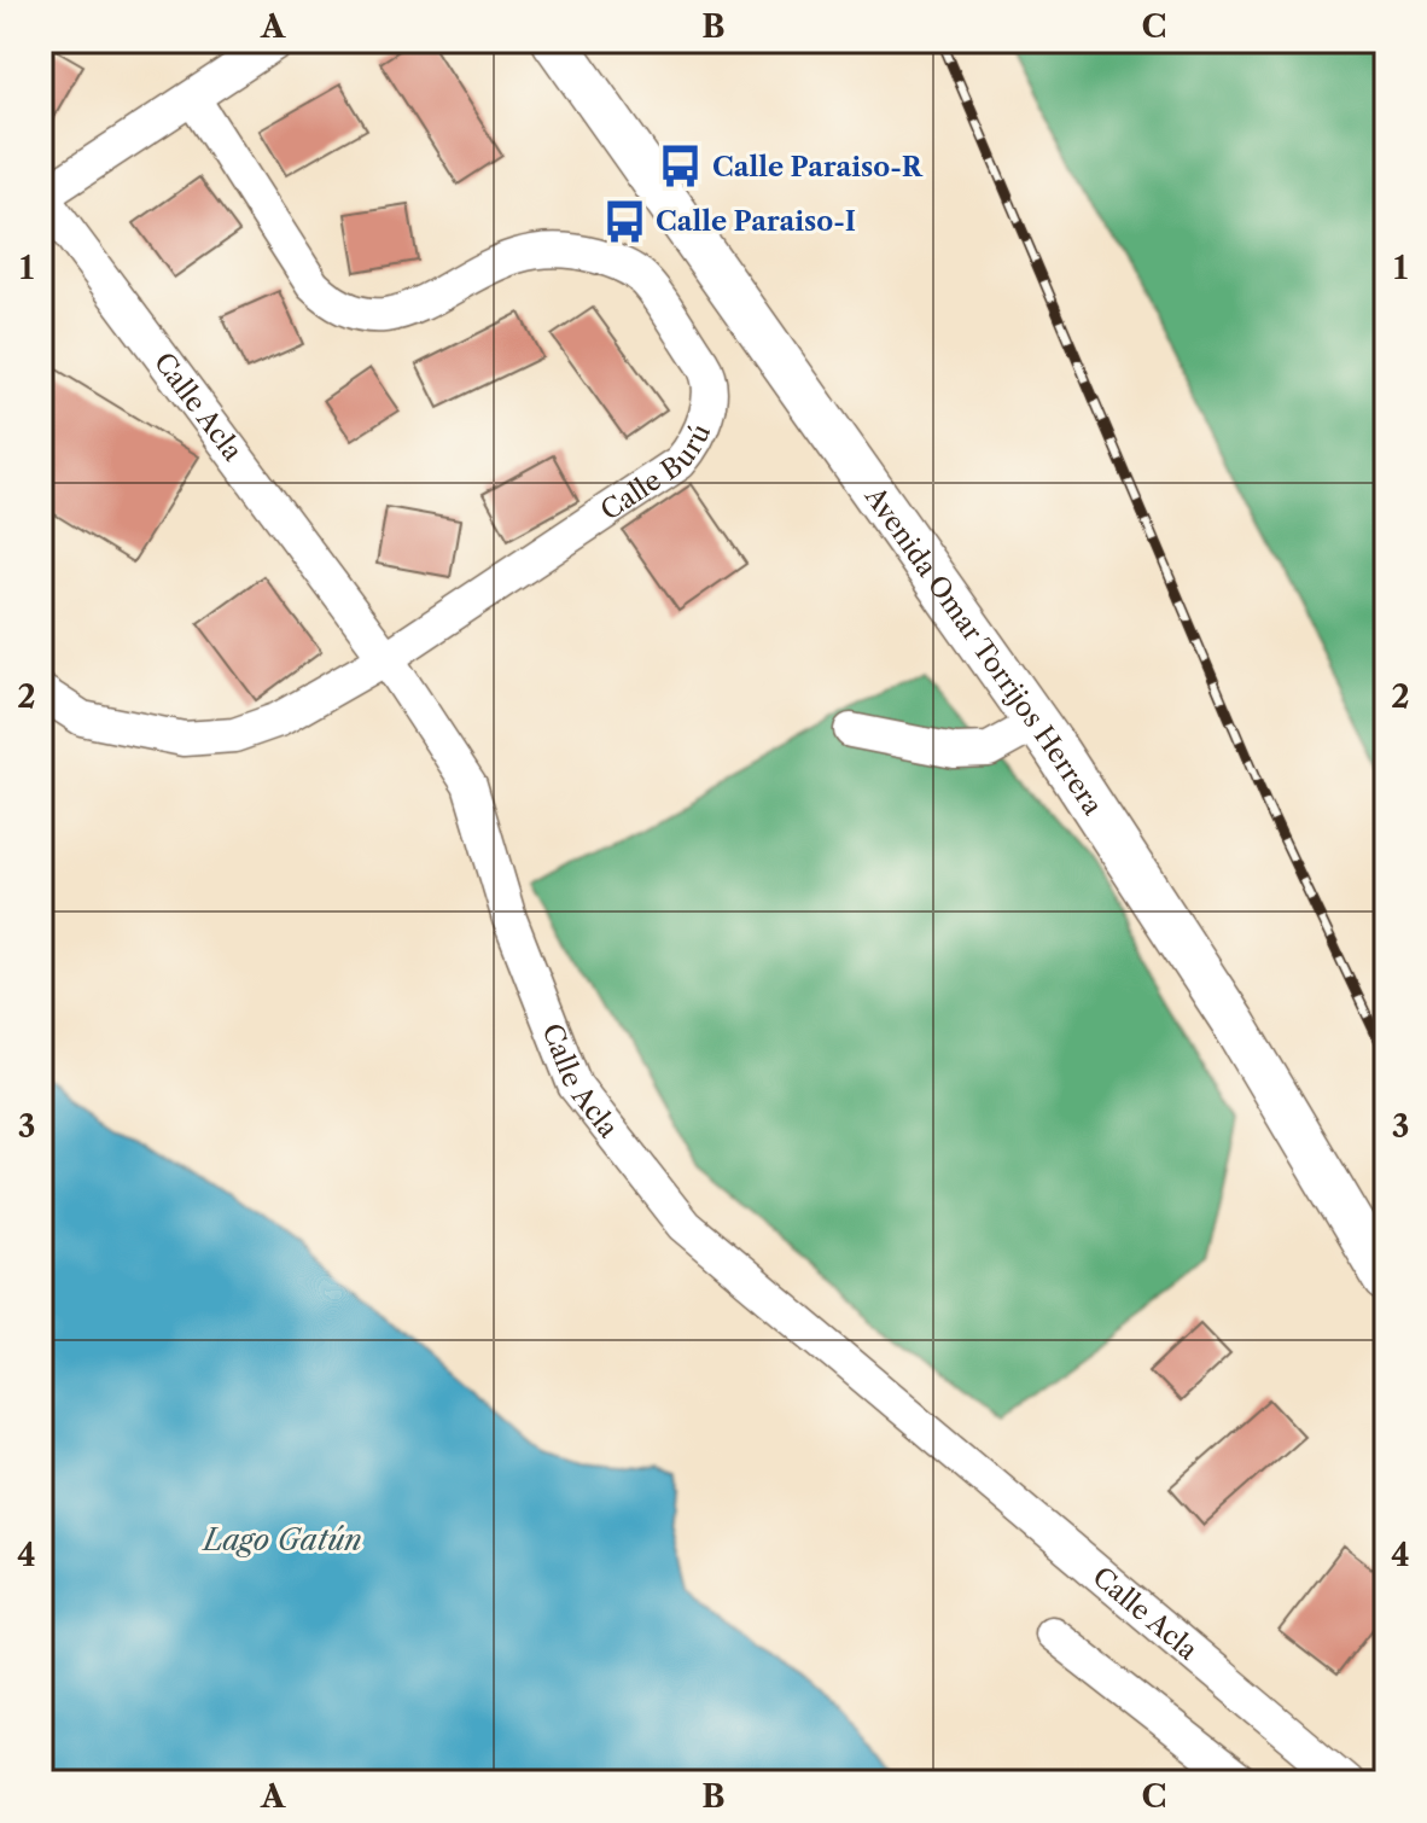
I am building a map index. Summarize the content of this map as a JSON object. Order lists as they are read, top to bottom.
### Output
{
  "streets": {
    "main road": ["Avenida Omar Torrijos Herrera"],
    "street": ["Calle Acla", "Calle Burú"]
  },
  "crossings": [
    ["Calle Acla", "Calle Burú"]
  ],
  "water": ["Lago Gatún"],
  "places": {
    "bus stop": ["Calle Paraiso-R", "Calle Paraiso-I"]
  },
  "grid": {
    "columns": ["A", "B", "C"],
    "rows": [
      "1",
      "2",
      "3",
      "4"
    ]
  }
}
